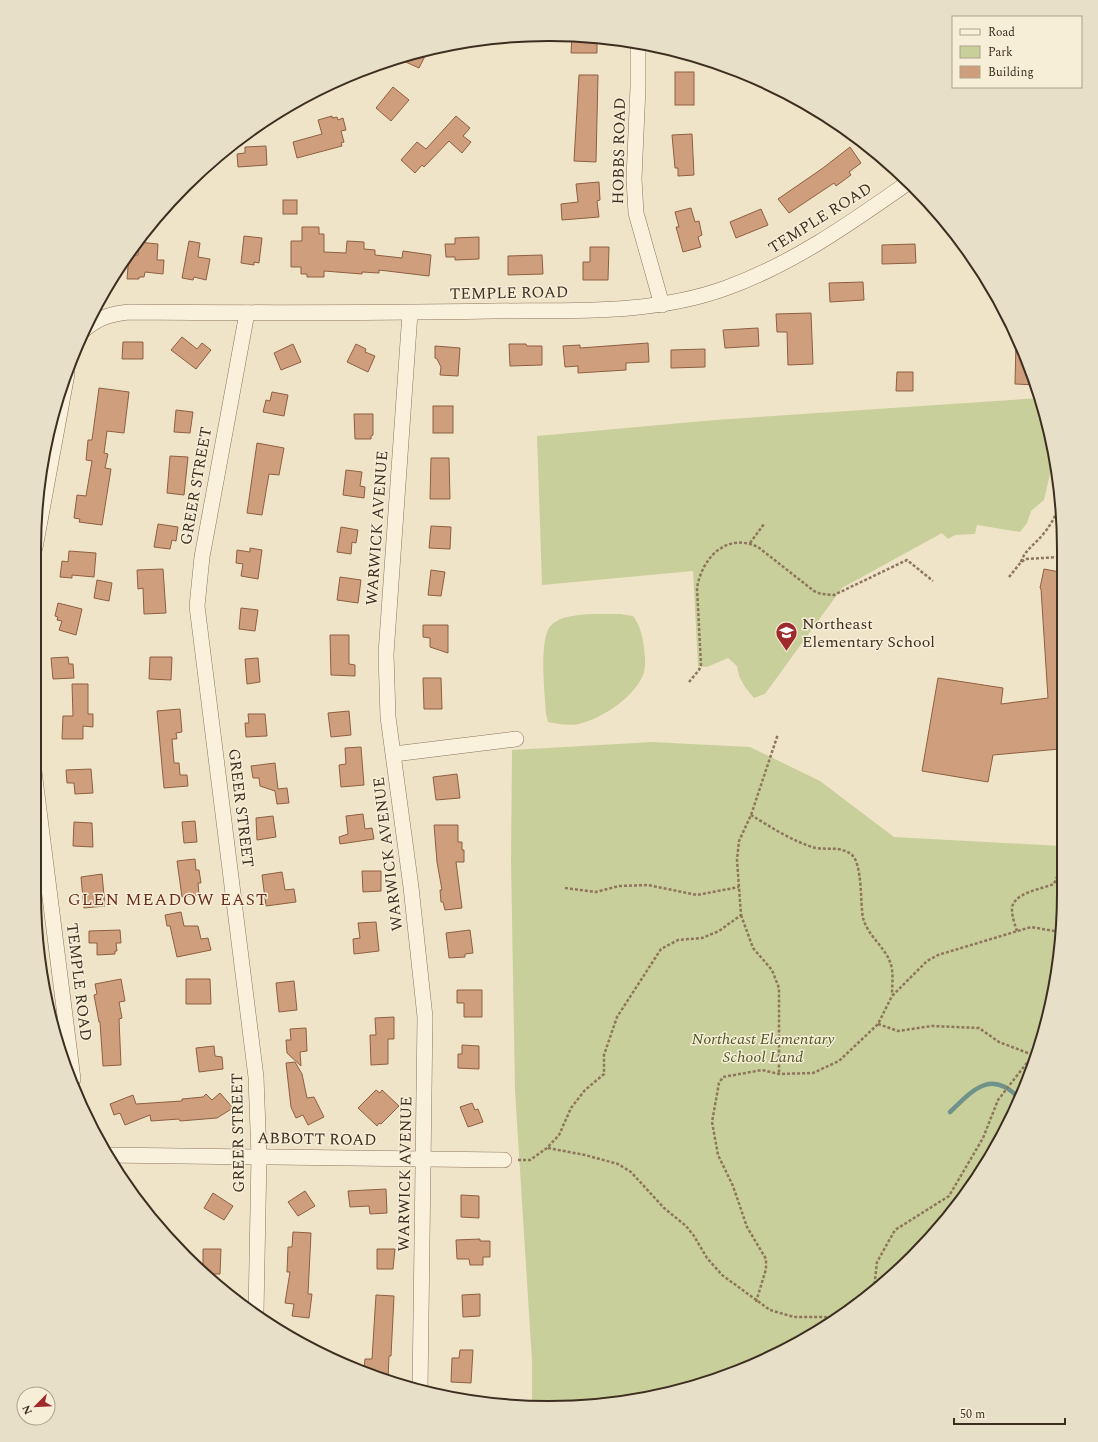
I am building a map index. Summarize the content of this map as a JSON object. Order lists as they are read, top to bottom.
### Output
{
  "streets": {
    "street": [
      "HOBBS ROAD",
      "TEMPLE ROAD",
      "GREER STREET",
      "WARWICK AVENUE",
      "ABBOTT ROAD"
    ]
  },
  "crossings": [
    ["HOBBS ROAD", "TEMPLE ROAD"],
    ["TEMPLE ROAD", "GREER STREET"],
    ["TEMPLE ROAD", "WARWICK AVENUE"],
    ["GREER STREET", "ABBOTT ROAD"],
    ["WARWICK AVENUE", "ABBOTT ROAD"]
  ],
  "districts": ["GLEN MEADOW EAST"],
  "parks": ["Northeast Elementary School Land"],
  "places": {
    "school or university": ["Northeast Elementary School"]
  },
  "legend": ["Road", "Park", "Building"],
  "scale_bar": "50 m",
  "north": "bottom left"
}
